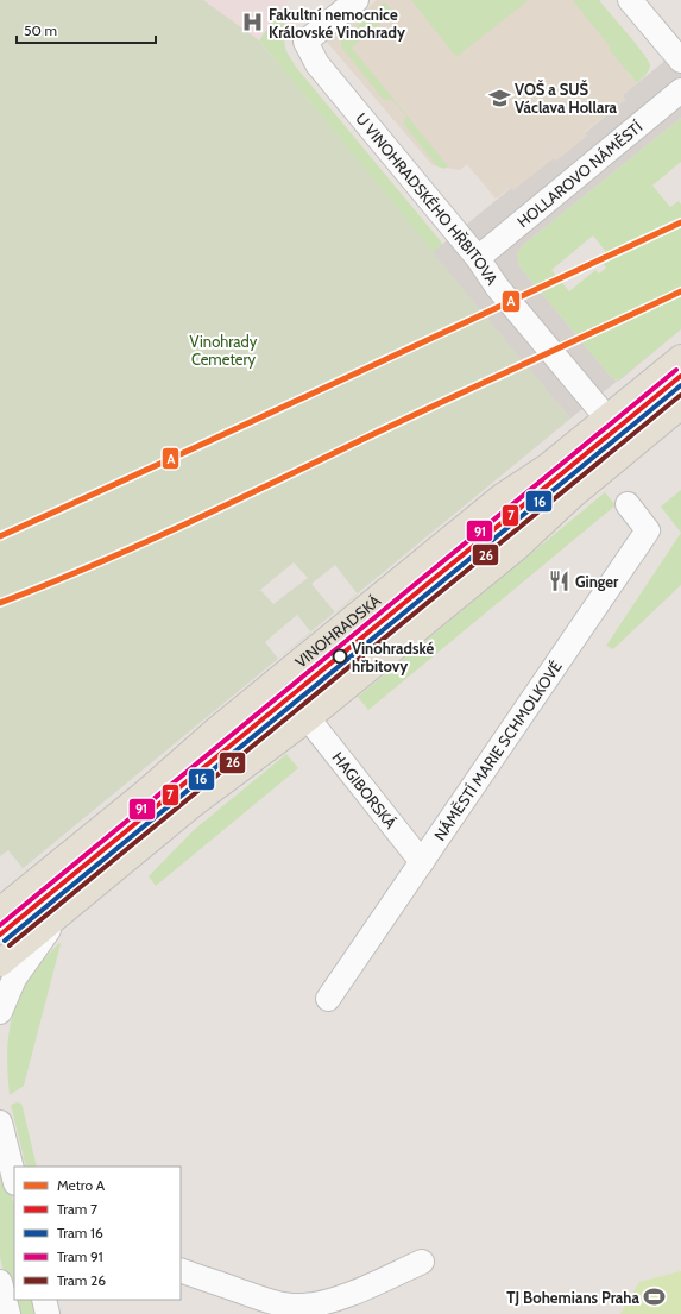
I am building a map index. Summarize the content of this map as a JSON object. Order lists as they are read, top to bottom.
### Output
{
  "streets": {
    "main road": ["VINOHRADSKÁ"],
    "street": [
      "HOLLAROVO NÁMĚSTÍ",
      "U VINOHRADSKÉHO HŘBITOVA",
      "NÁMĚSTÍ MARIE SCHMOLKOVÉ",
      "HAGIBORSKÁ"
    ]
  },
  "crossings": [
    ["HOLLAROVO NÁMĚSTÍ", "U VINOHRADSKÉHO HŘBITOVA"],
    ["U VINOHRADSKÉHO HŘBITOVA", "VINOHRADSKÁ"],
    ["NÁMĚSTÍ MARIE SCHMOLKOVÉ", "HAGIBORSKÁ"]
  ],
  "parks": ["Vinohrady Cemetery"],
  "places": {
    "hospital": ["Fakultní nemocnice Královské Vinohrady"],
    "school or university": ["VOŠ a SUŠ Václava Hollara"],
    "restaurant": ["Ginger"],
    "other": ["Vinohradské hřbitovy"],
    "sports": ["TJ Bohemians Praha"]
  },
  "lines": [
    "metro line A",
    "tram line 91",
    "tram line 7",
    "tram line 16",
    "tram line 26"
  ],
  "legend": [
    "Metro A",
    "Tram 7",
    "Tram 16",
    "Tram 91",
    "Tram 26"
  ],
  "scale_bar": "50 m"
}
